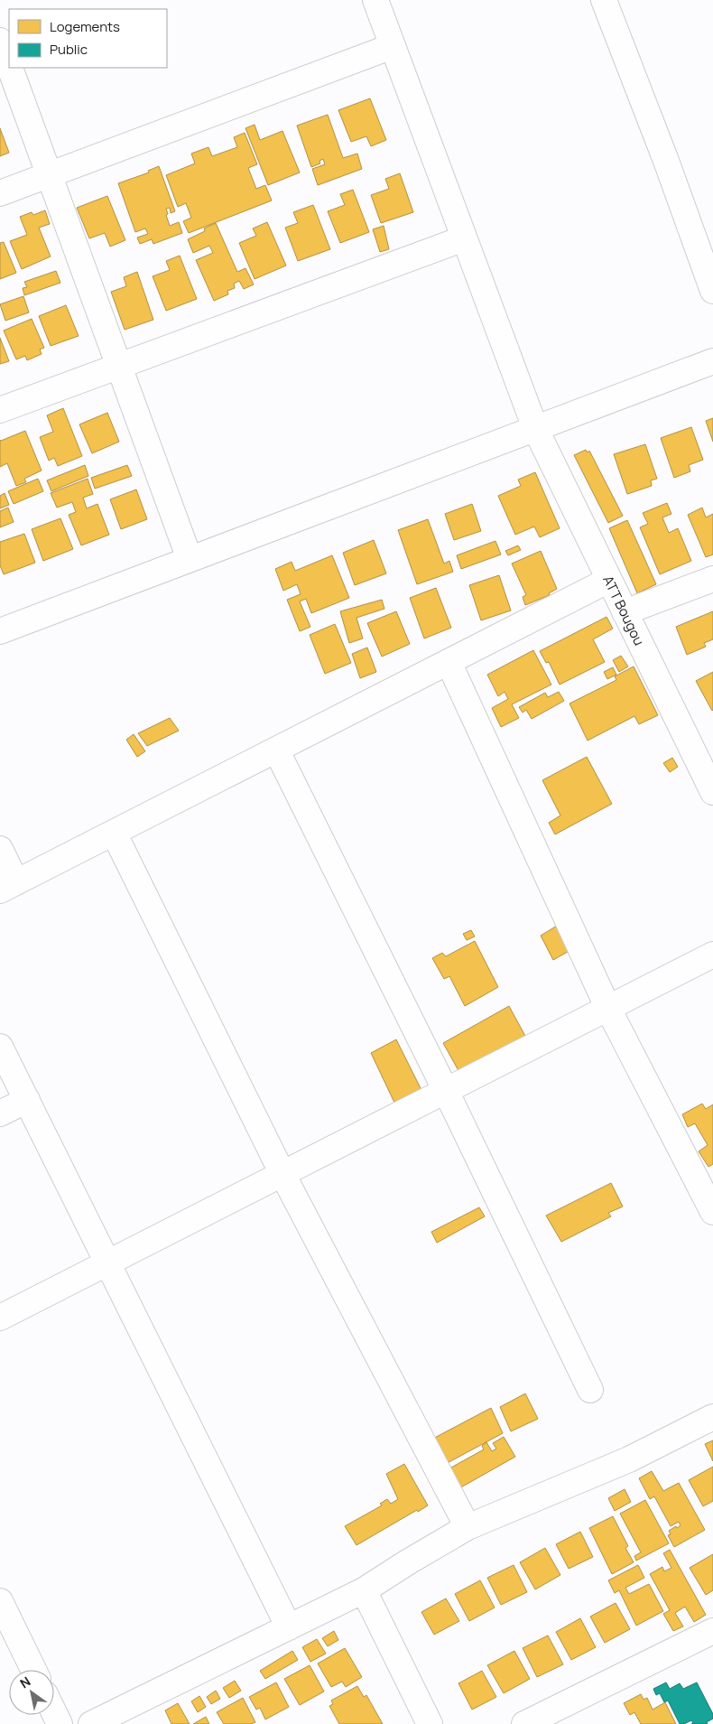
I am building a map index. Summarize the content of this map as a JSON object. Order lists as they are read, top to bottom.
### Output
{
  "streets": {
    "street": ["ATT Bougou"]
  },
  "legend": ["Logements", "Public"],
  "north": "top left"
}
